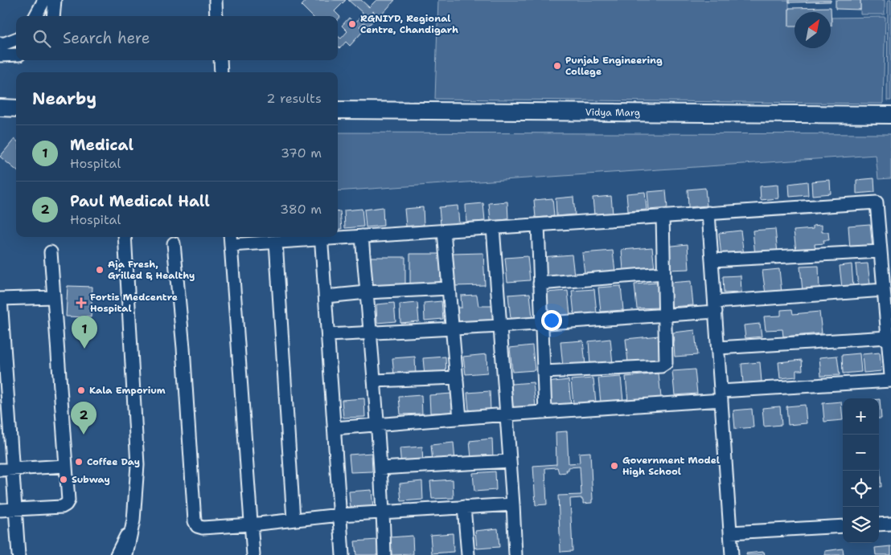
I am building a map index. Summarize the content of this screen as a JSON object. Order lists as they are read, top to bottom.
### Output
{
  "streets": {
    "main road": ["Vidya Marg"]
  },
  "places": {
    "other": [
      "RGNIYD, Regional Centre, Chandigarh",
      "Punjab Engineering College",
      "Aja Fresh, Grilled & Healthy",
      "Kala Emporium",
      "Coffee Day",
      "Government Model High School",
      "Subway"
    ],
    "health": ["Fortis Medcentre Hospital"]
  },
  "north": "top right",
  "page": {
    "search": "Search here",
    "heading": ["Nearby", "2 results"],
    "list": [
      {
        "mark": "1",
        "name": "Medical",
        "note": "Hospital",
        "value": "370 m"
      },
      {
        "mark": "2",
        "name": "Paul Medical Hall",
        "note": "Hospital",
        "value": "380 m"
      }
    ],
    "pins": ["1", "2"],
    "map_buttons": ["+", "−"]
  }
}
